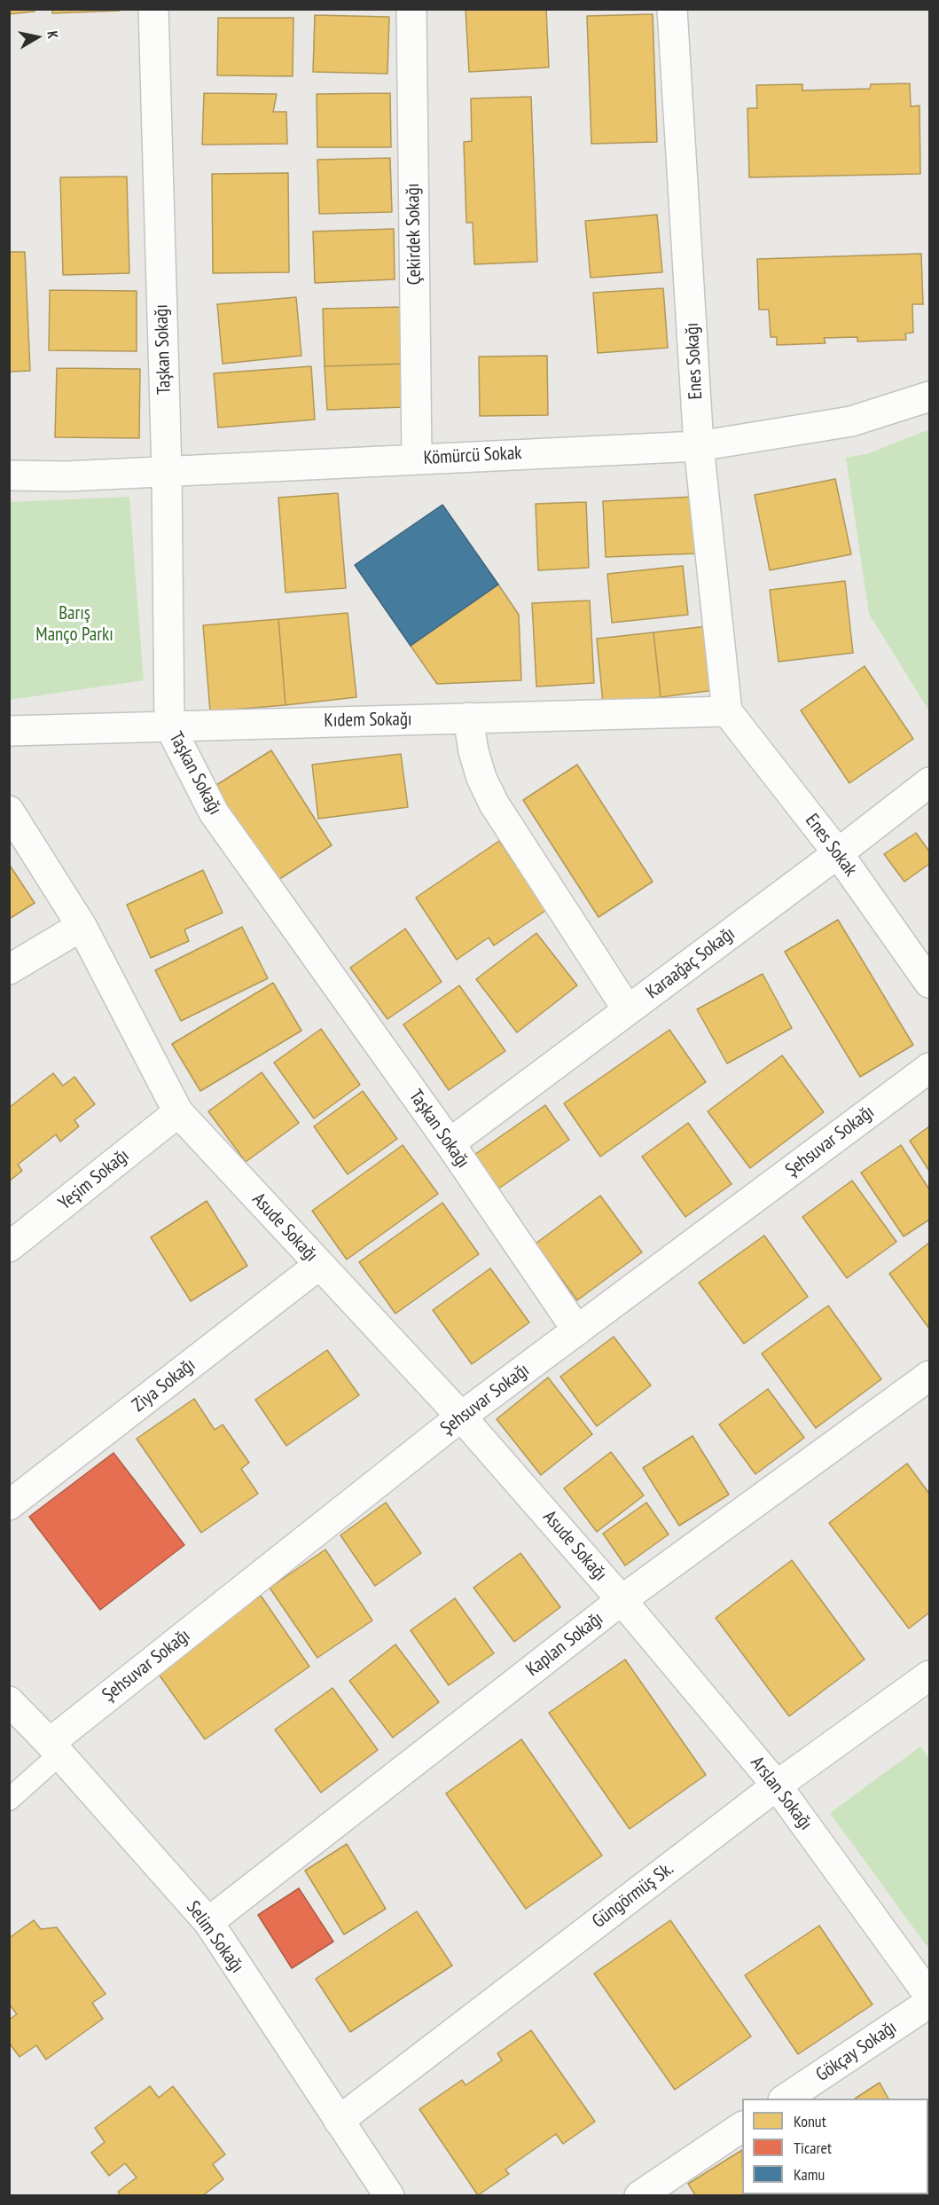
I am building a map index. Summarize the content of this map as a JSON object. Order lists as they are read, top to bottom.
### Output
{
  "streets": {
    "street": [
      "Çekirdek Sokağı",
      "Taşkan Sokağı",
      "Enes Sokağı",
      "Kömürcü Sokak",
      "Kıdem Sokağı",
      "Enes Sokak",
      "Karaağaç Sokağı",
      "Şehsuvar Sokağı",
      "Yeşim Sokağı",
      "Asude Sokağı",
      "Ziya Sokağı",
      "Kaplan Sokağı",
      "Arslan Sokağı",
      "Güngörmüş Sk.",
      "Selim Sokağı",
      "Gökçay Sokağı"
    ]
  },
  "crossings": [
    ["Çekirdek Sokağı", "Kömürcü Sokak"],
    ["Taşkan Sokağı", "Kömürcü Sokak"],
    ["Taşkan Sokağı", "Kıdem Sokağı"],
    ["Taşkan Sokağı", "Karaağaç Sokağı"],
    ["Taşkan Sokağı", "Şehsuvar Sokağı"],
    ["Enes Sokağı", "Kömürcü Sokak"],
    ["Enes Sokağı", "Kıdem Sokağı"],
    ["Enes Sokağı", "Enes Sokak"],
    ["Kıdem Sokağı", "Enes Sokak"],
    ["Enes Sokak", "Karaağaç Sokağı"],
    ["Şehsuvar Sokağı", "Asude Sokağı"],
    ["Şehsuvar Sokağı", "Selim Sokağı"],
    ["Yeşim Sokağı", "Asude Sokağı"],
    ["Asude Sokağı", "Ziya Sokağı"],
    ["Asude Sokağı", "Kaplan Sokağı"],
    ["Asude Sokağı", "Arslan Sokağı"],
    ["Kaplan Sokağı", "Arslan Sokağı"],
    ["Kaplan Sokağı", "Selim Sokağı"],
    ["Arslan Sokağı", "Güngörmüş Sk."],
    ["Güngörmüş Sk.", "Selim Sokağı"]
  ],
  "parks": ["Barış Manço Parkı"],
  "legend": ["Konut", "Ticaret", "Kamu"],
  "north": "right"
}
